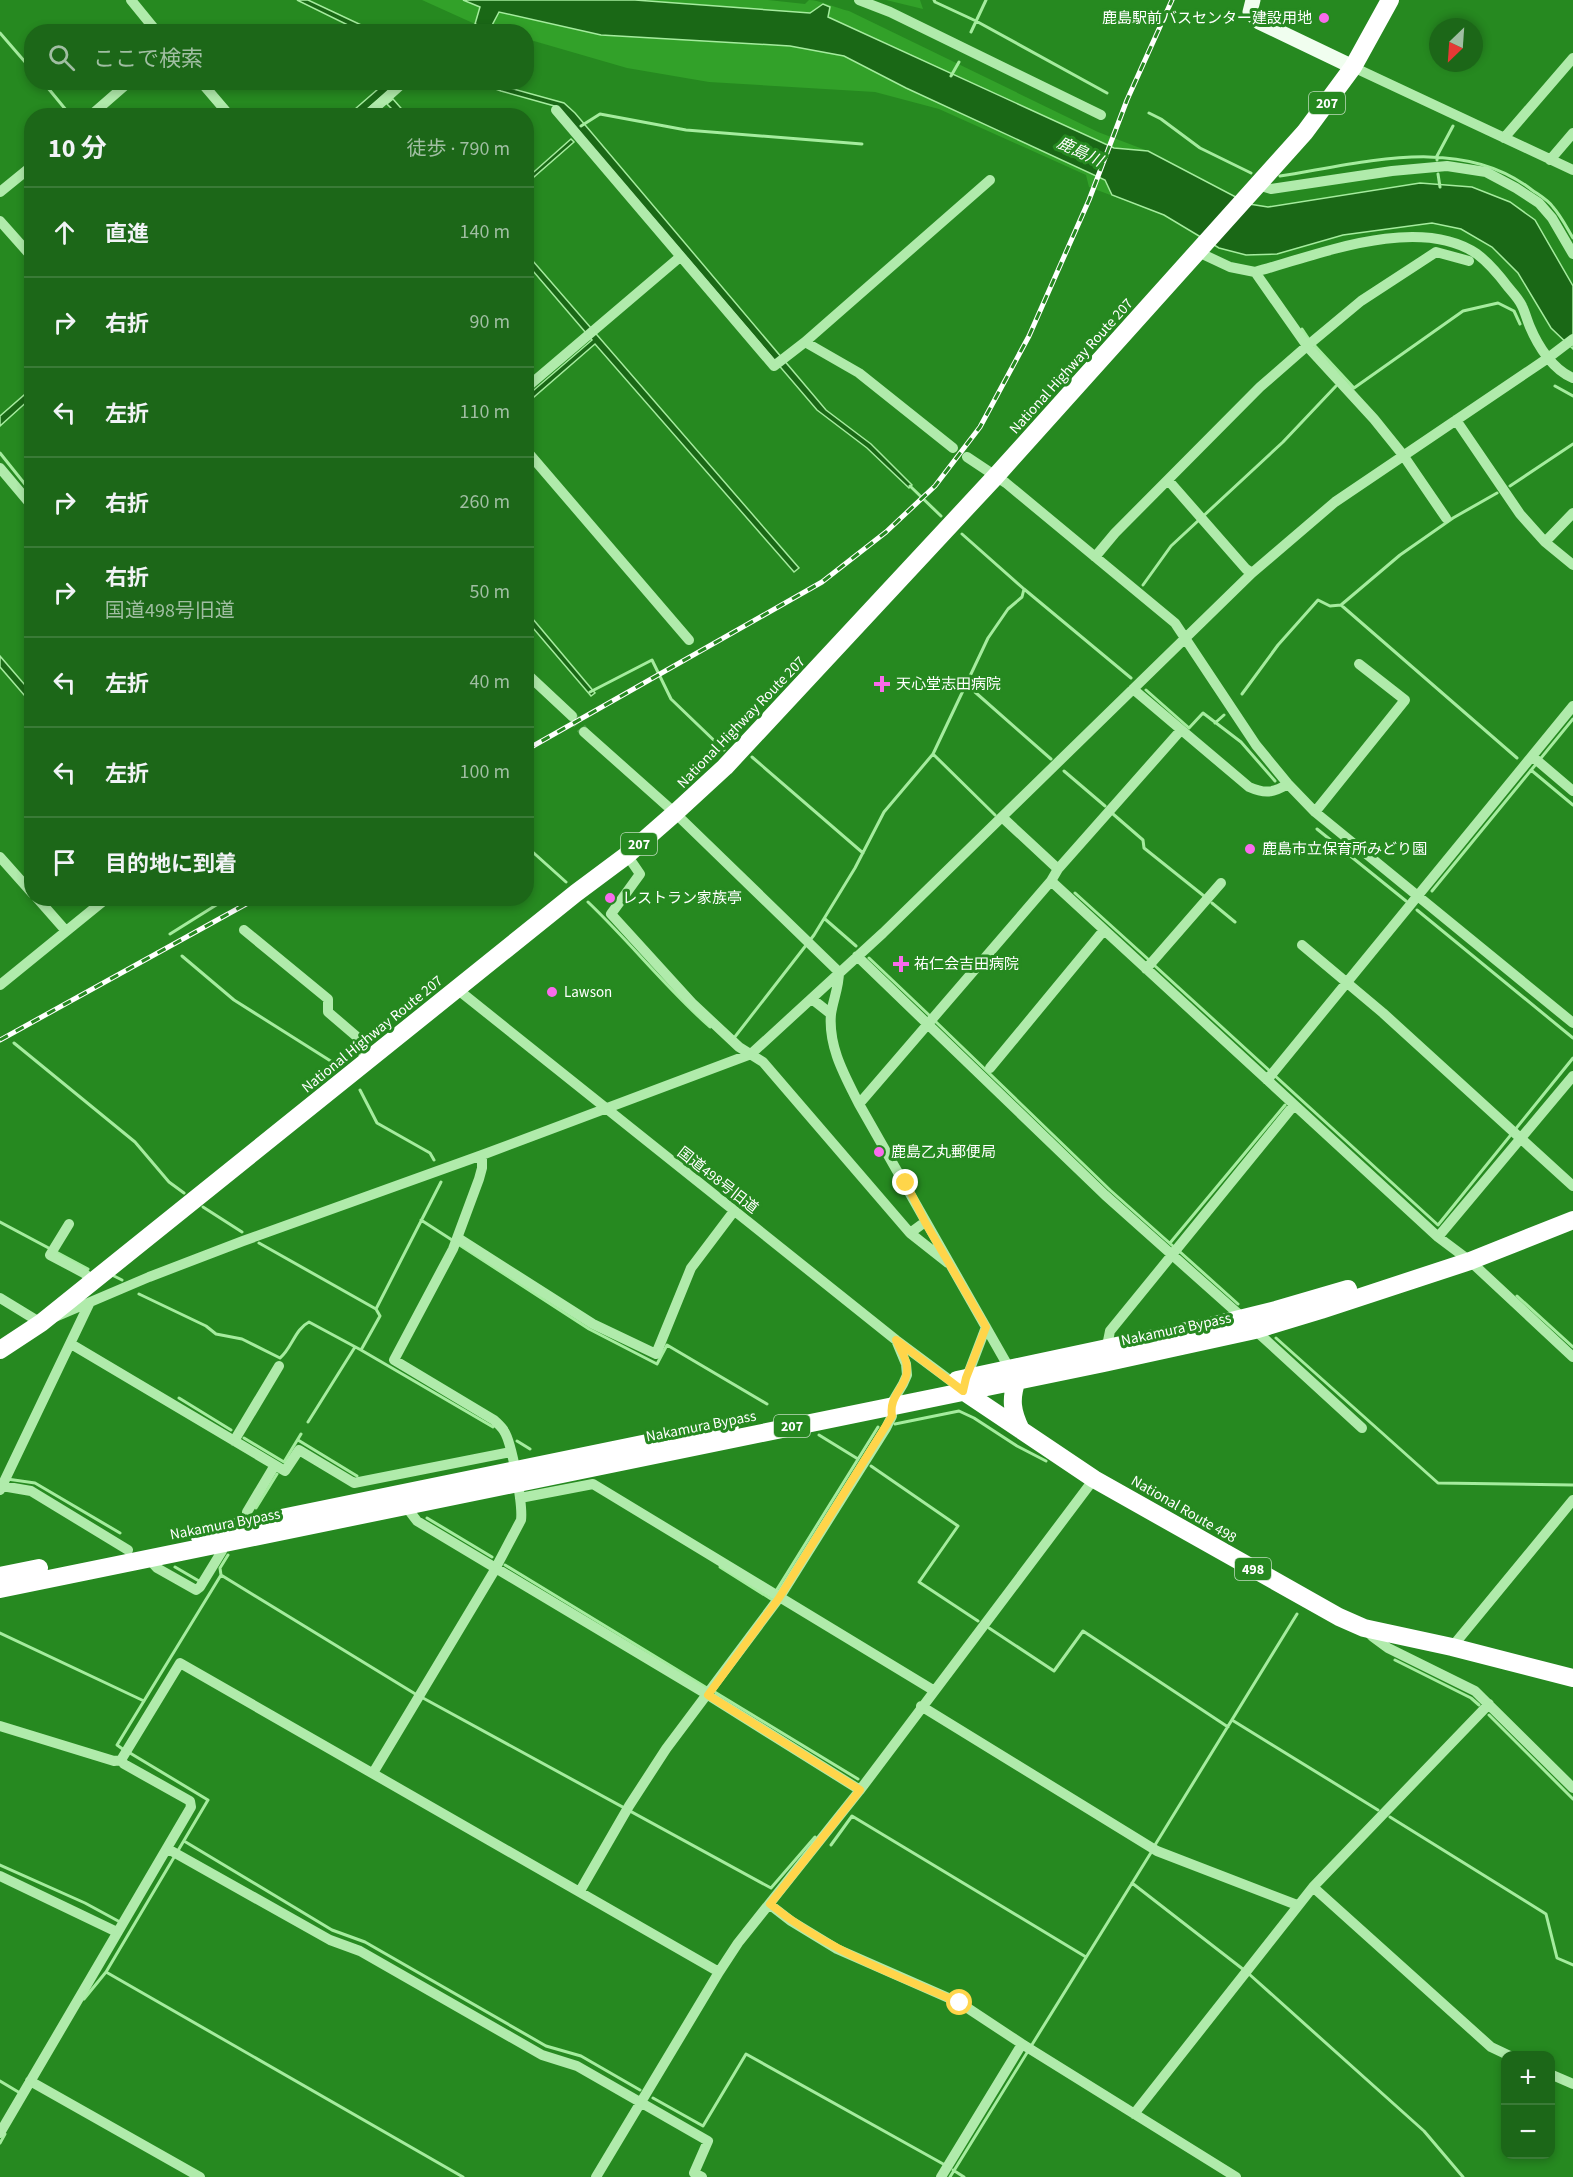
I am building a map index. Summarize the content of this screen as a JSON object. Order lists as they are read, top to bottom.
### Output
{
  "streets": {
    "highway": [
      "207",
      "National Highway Route 207",
      "Nakamura Bypass",
      "National Route 498",
      "498"
    ],
    "street": ["国道498号旧道"]
  },
  "crossings": [
    ["National Highway Route 207", "国道498号旧道"],
    ["国道498号旧道", "Nakamura Bypass"],
    ["国道498号旧道", "National Route 498"],
    ["Nakamura Bypass", "National Route 498"]
  ],
  "water": ["鹿島川"],
  "places": {
    "other": [
      "鹿島駅前バスセンター建設用地",
      "鹿島市立保育所みどり園",
      "レストラン家族亭",
      "Lawson",
      "鹿島乙丸郵便局"
    ],
    "health": ["天心堂志田病院", "祐仁会吉田病院"]
  },
  "north": "bottom left",
  "page": {
    "search": "ここで検索",
    "heading": ["10 分", "徒歩 · 790 m"],
    "list": [
      ["直進", "140 m"],
      ["右折", "90 m"],
      ["左折", "110 m"],
      ["右折", "260 m"],
      ["右折", "国道498号旧道", "50 m"],
      ["左折", "40 m"],
      ["左折", "100 m"],
      "目的地に到着"
    ],
    "map_buttons": ["+", "−"]
  }
}
